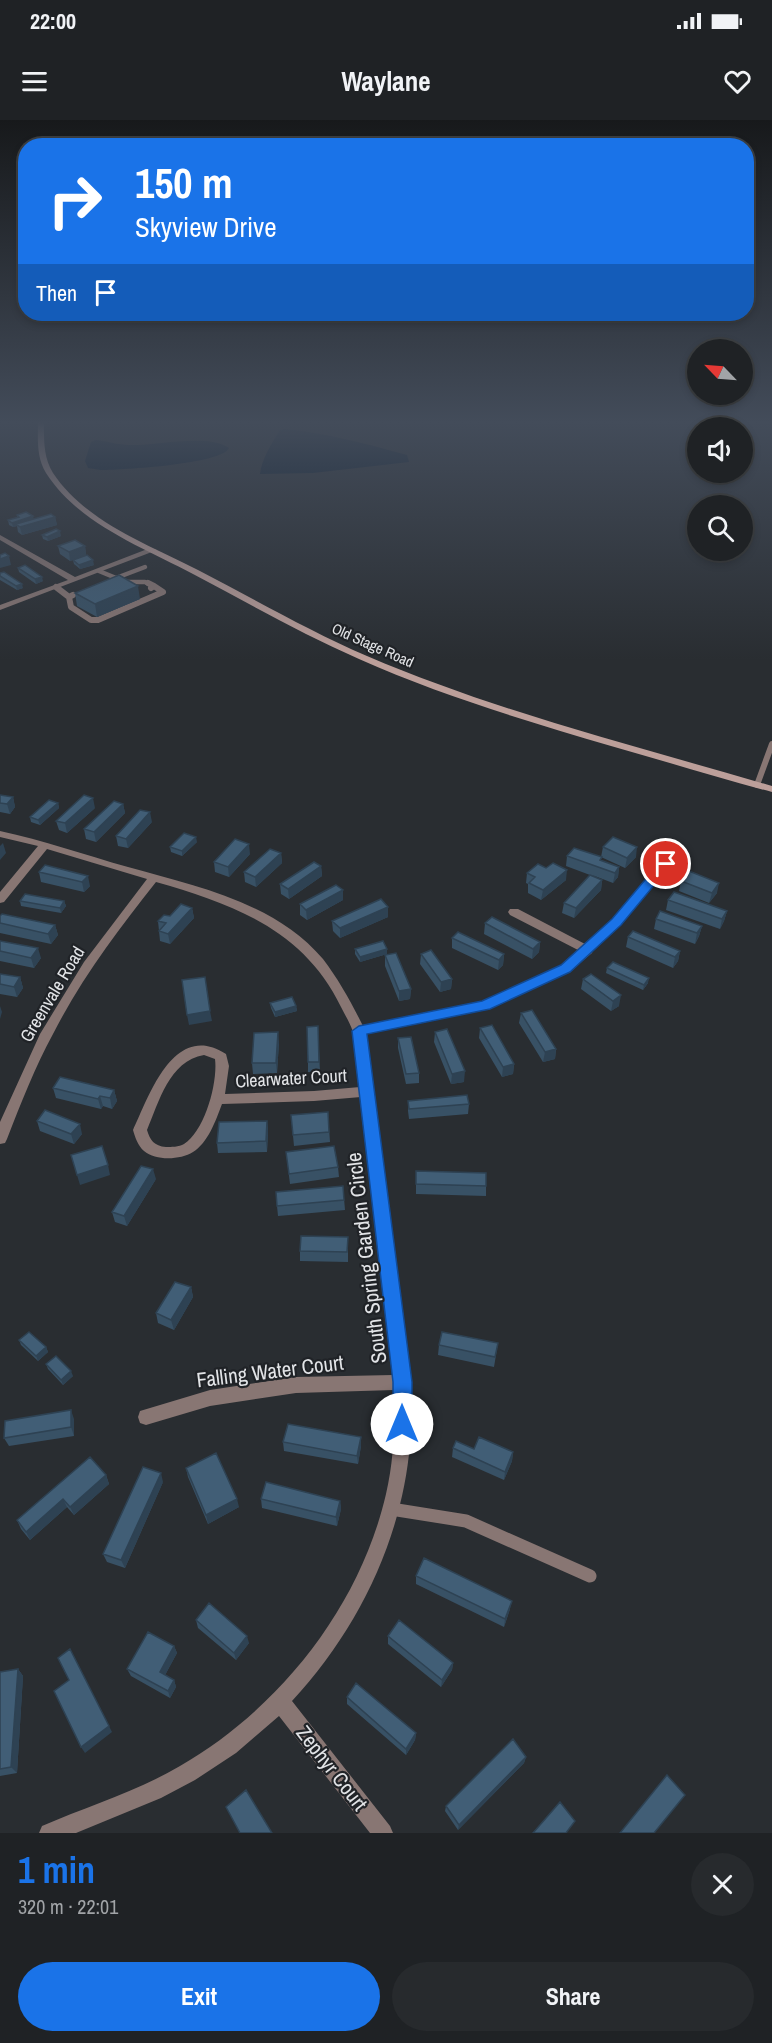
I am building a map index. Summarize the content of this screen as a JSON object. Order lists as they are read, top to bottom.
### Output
{
  "streets": {
    "main road": ["Old Stage Road"],
    "street": [
      "Greenvale Road",
      "Clearwater Court",
      "South Spring Garden Circle",
      "Falling Water Court",
      "Zephyr Court"
    ]
  },
  "crossings": [
    ["Greenvale Road", "South Spring Garden Circle"],
    ["Clearwater Court", "South Spring Garden Circle"],
    ["South Spring Garden Circle", "Falling Water Court"],
    ["South Spring Garden Circle", "Zephyr Court"]
  ],
  "north": "top left",
  "page": {
    "status": "22:00",
    "header": "Waylane",
    "turn": ["150 m", "Skyview Drive"],
    "then": "Then",
    "heading": ["1 min", "320 m · 22:01"],
    "buttons": ["Exit", "Share"]
  }
}
